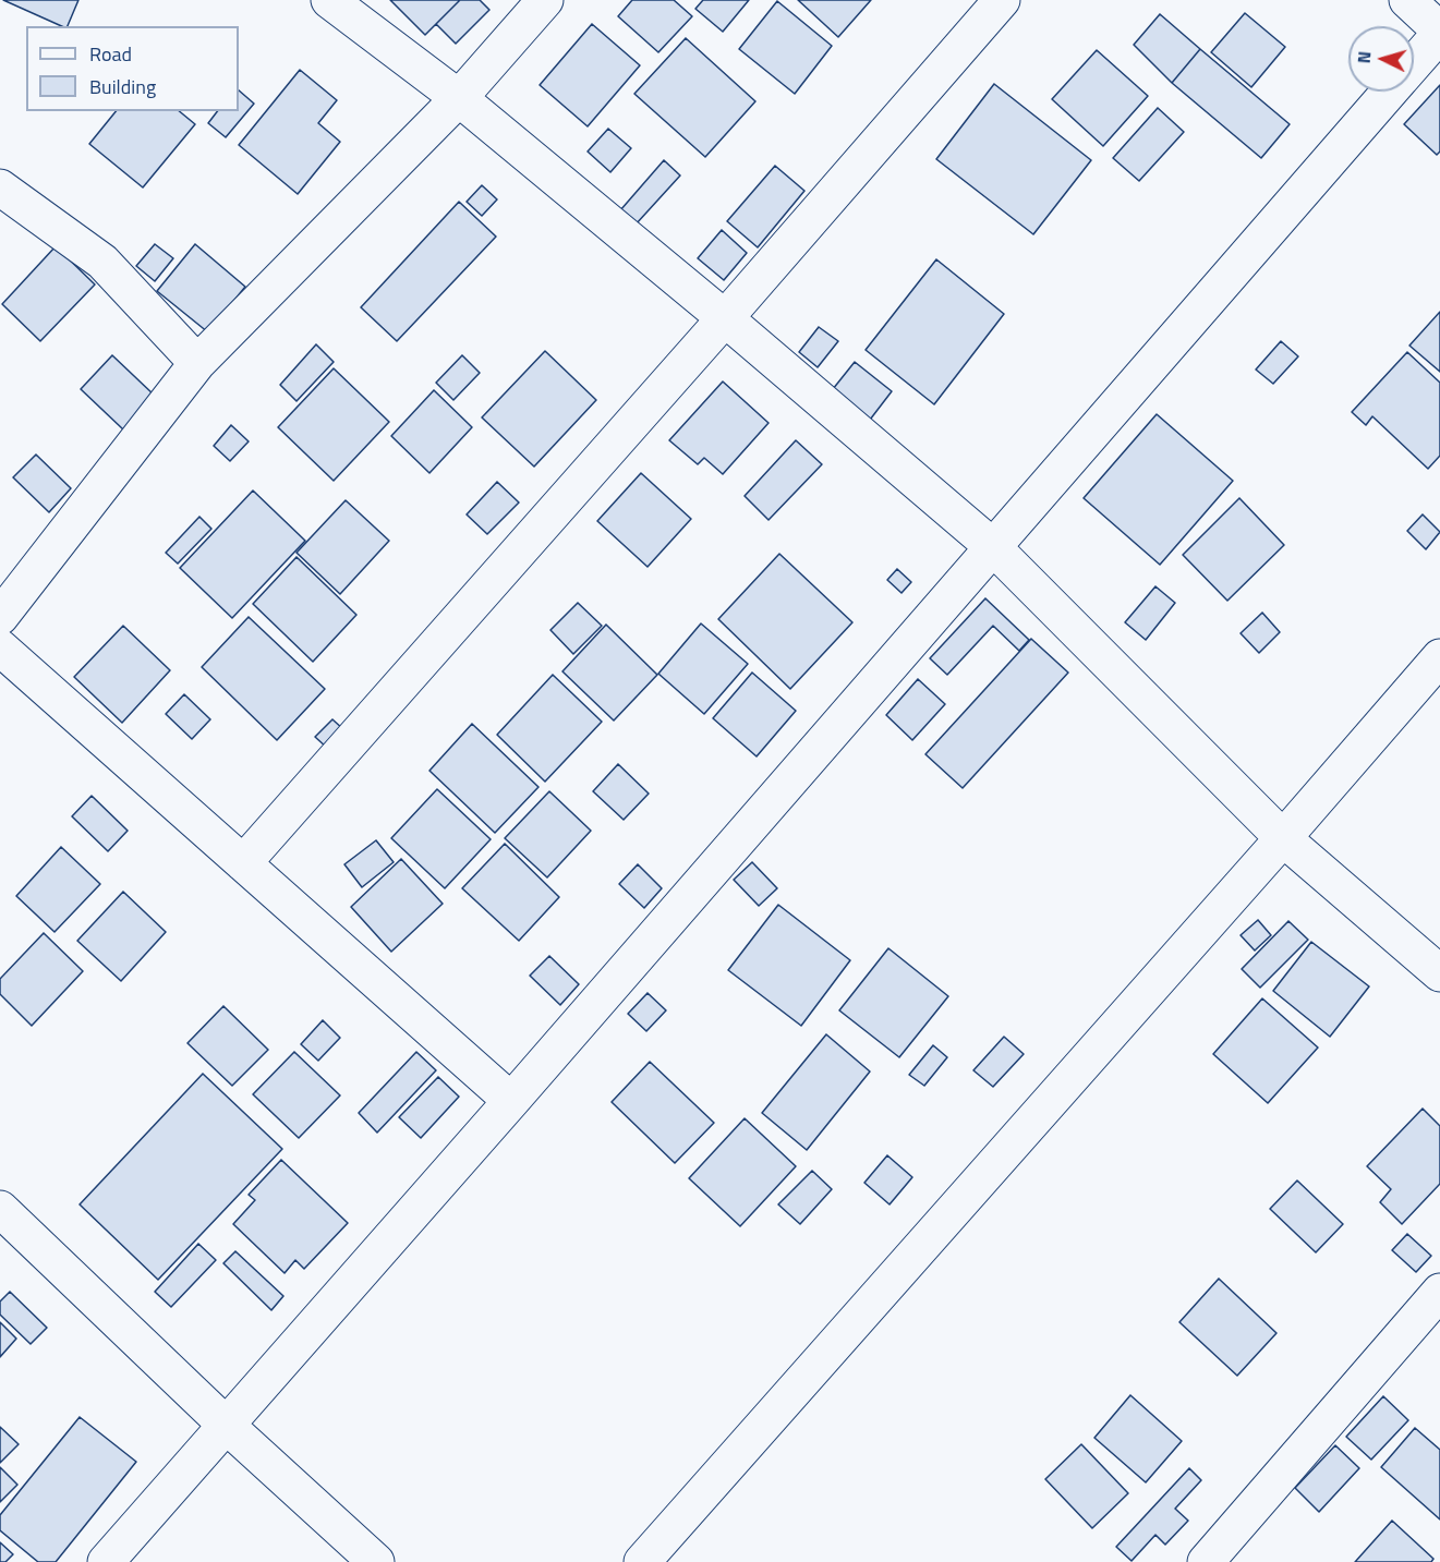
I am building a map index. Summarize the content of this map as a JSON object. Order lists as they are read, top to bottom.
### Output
{
  "legend": ["Road", "Building"],
  "north": "left"
}
